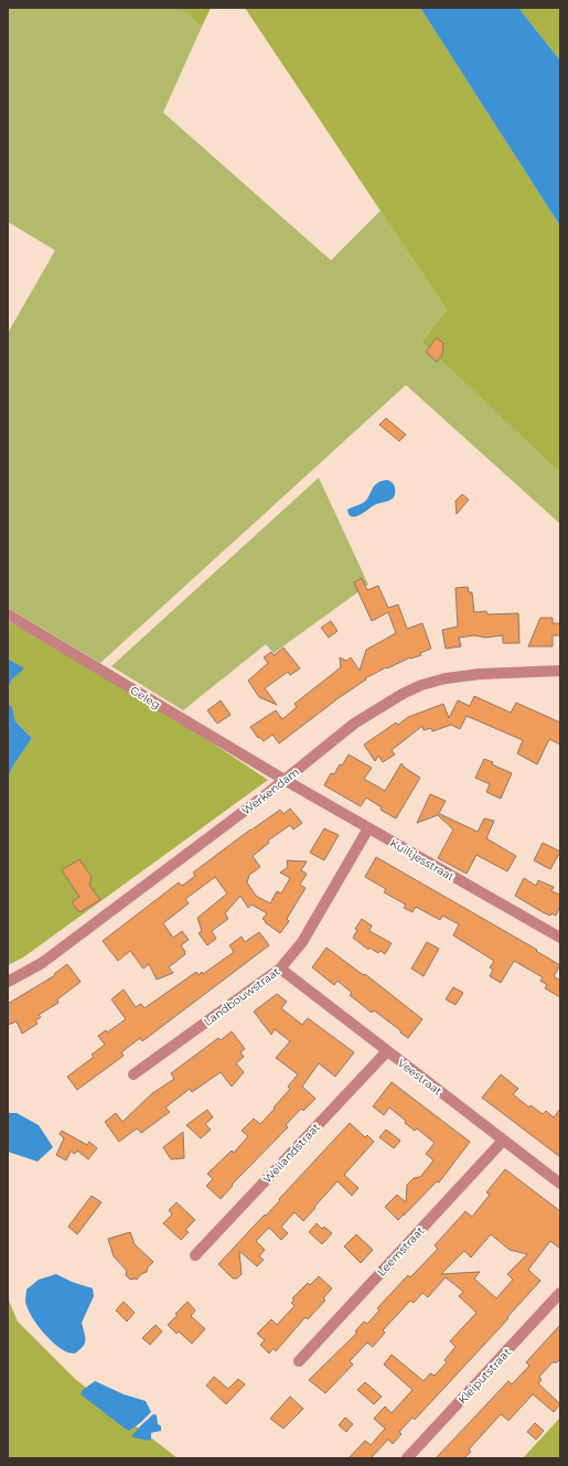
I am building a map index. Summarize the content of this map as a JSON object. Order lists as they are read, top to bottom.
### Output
{
  "streets": {
    "street": [
      "Geleg",
      "Werkendam",
      "Kuiltjesstraat",
      "Landbouwstraat",
      "Veestraat",
      "Weilandstraat",
      "Leemstraat",
      "Kleiputstraat"
    ]
  },
  "crossings": [
    ["Geleg", "Werkendam"],
    ["Geleg", "Kuiltjesstraat"],
    ["Werkendam", "Kuiltjesstraat"],
    ["Kuiltjesstraat", "Landbouwstraat"],
    ["Landbouwstraat", "Veestraat"],
    ["Veestraat", "Weilandstraat"],
    ["Veestraat", "Leemstraat"]
  ]
}
